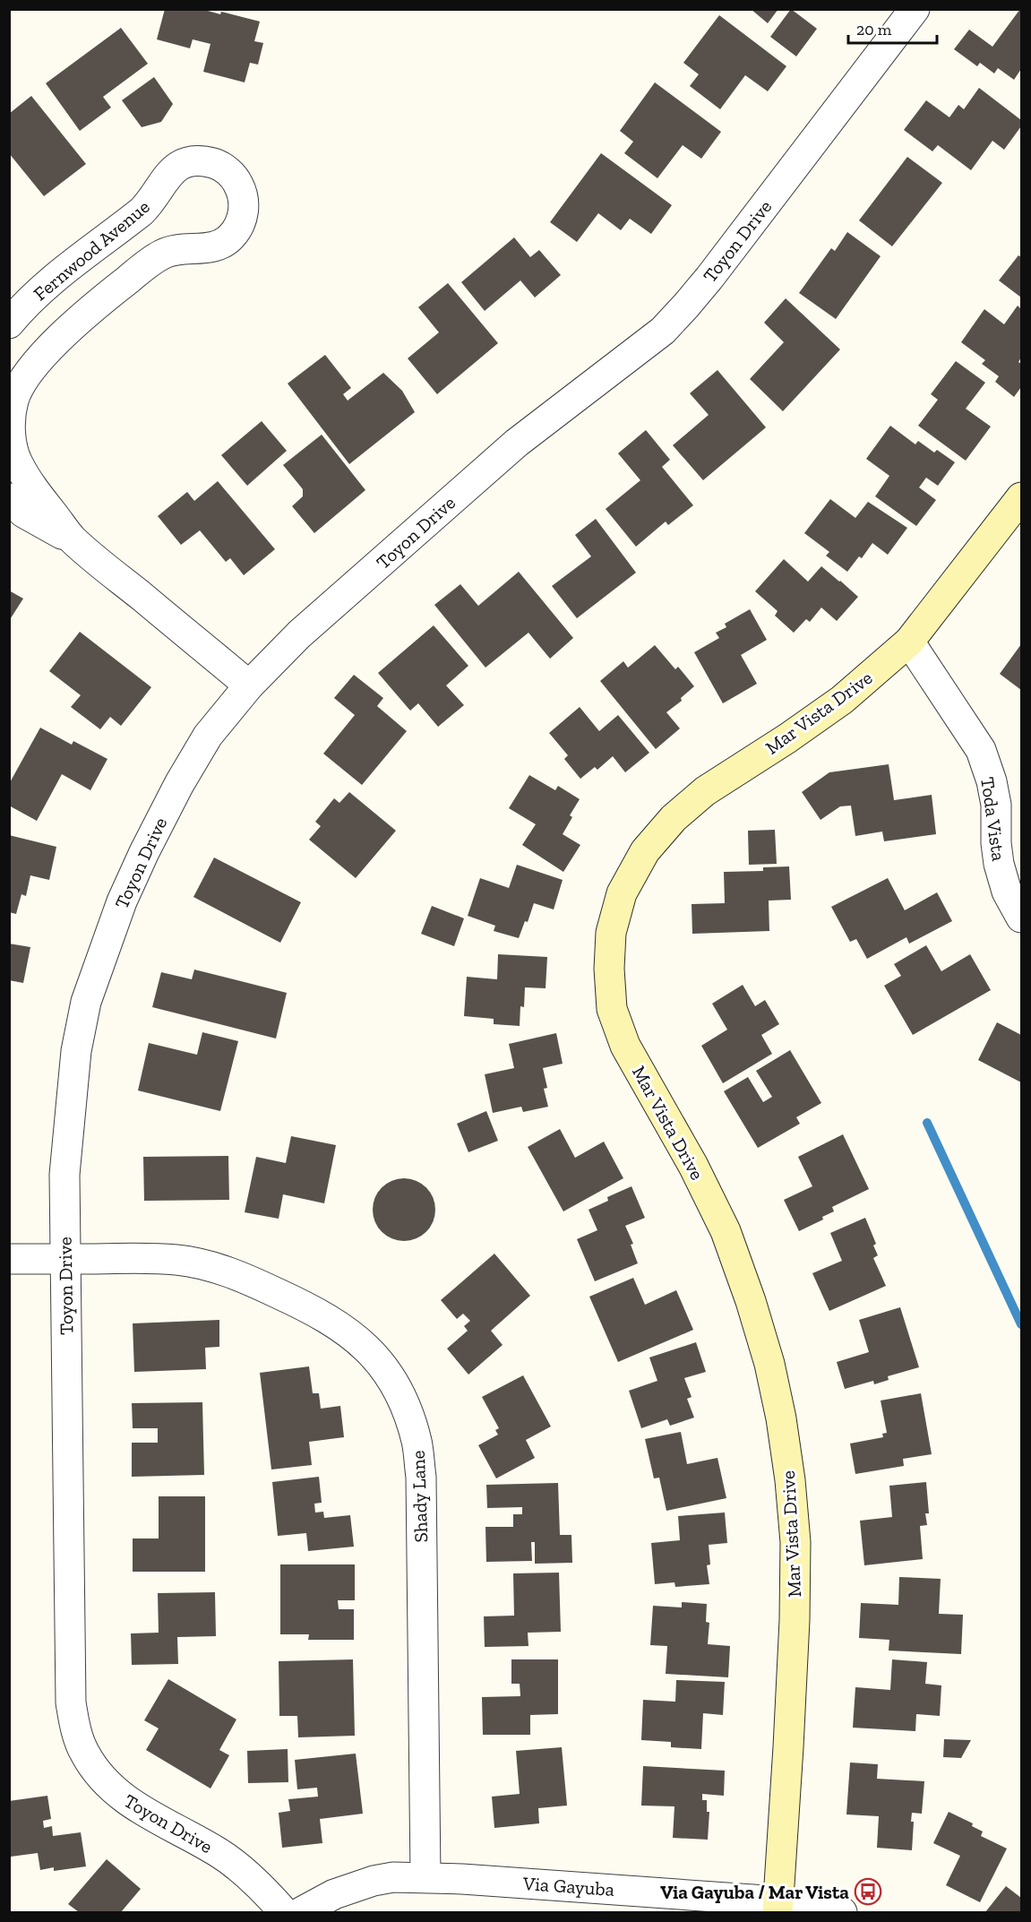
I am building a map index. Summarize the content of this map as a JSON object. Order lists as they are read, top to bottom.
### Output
{
  "streets": {
    "street": [
      "Toyon Drive",
      "Fernwood Avenue",
      "Mar Vista Drive",
      "Toda Vista",
      "Shady Lane",
      "Via Gayuba"
    ]
  },
  "crossings": [
    ["Toyon Drive", "Fernwood Avenue"],
    ["Toyon Drive", "Shady Lane"],
    ["Mar Vista Drive", "Toda Vista"],
    ["Mar Vista Drive", "Via Gayuba"],
    ["Shady Lane", "Via Gayuba"]
  ],
  "places": {
    "bus stop": ["Via Gayuba / Mar Vista"]
  },
  "scale_bar": "20 m"
}
